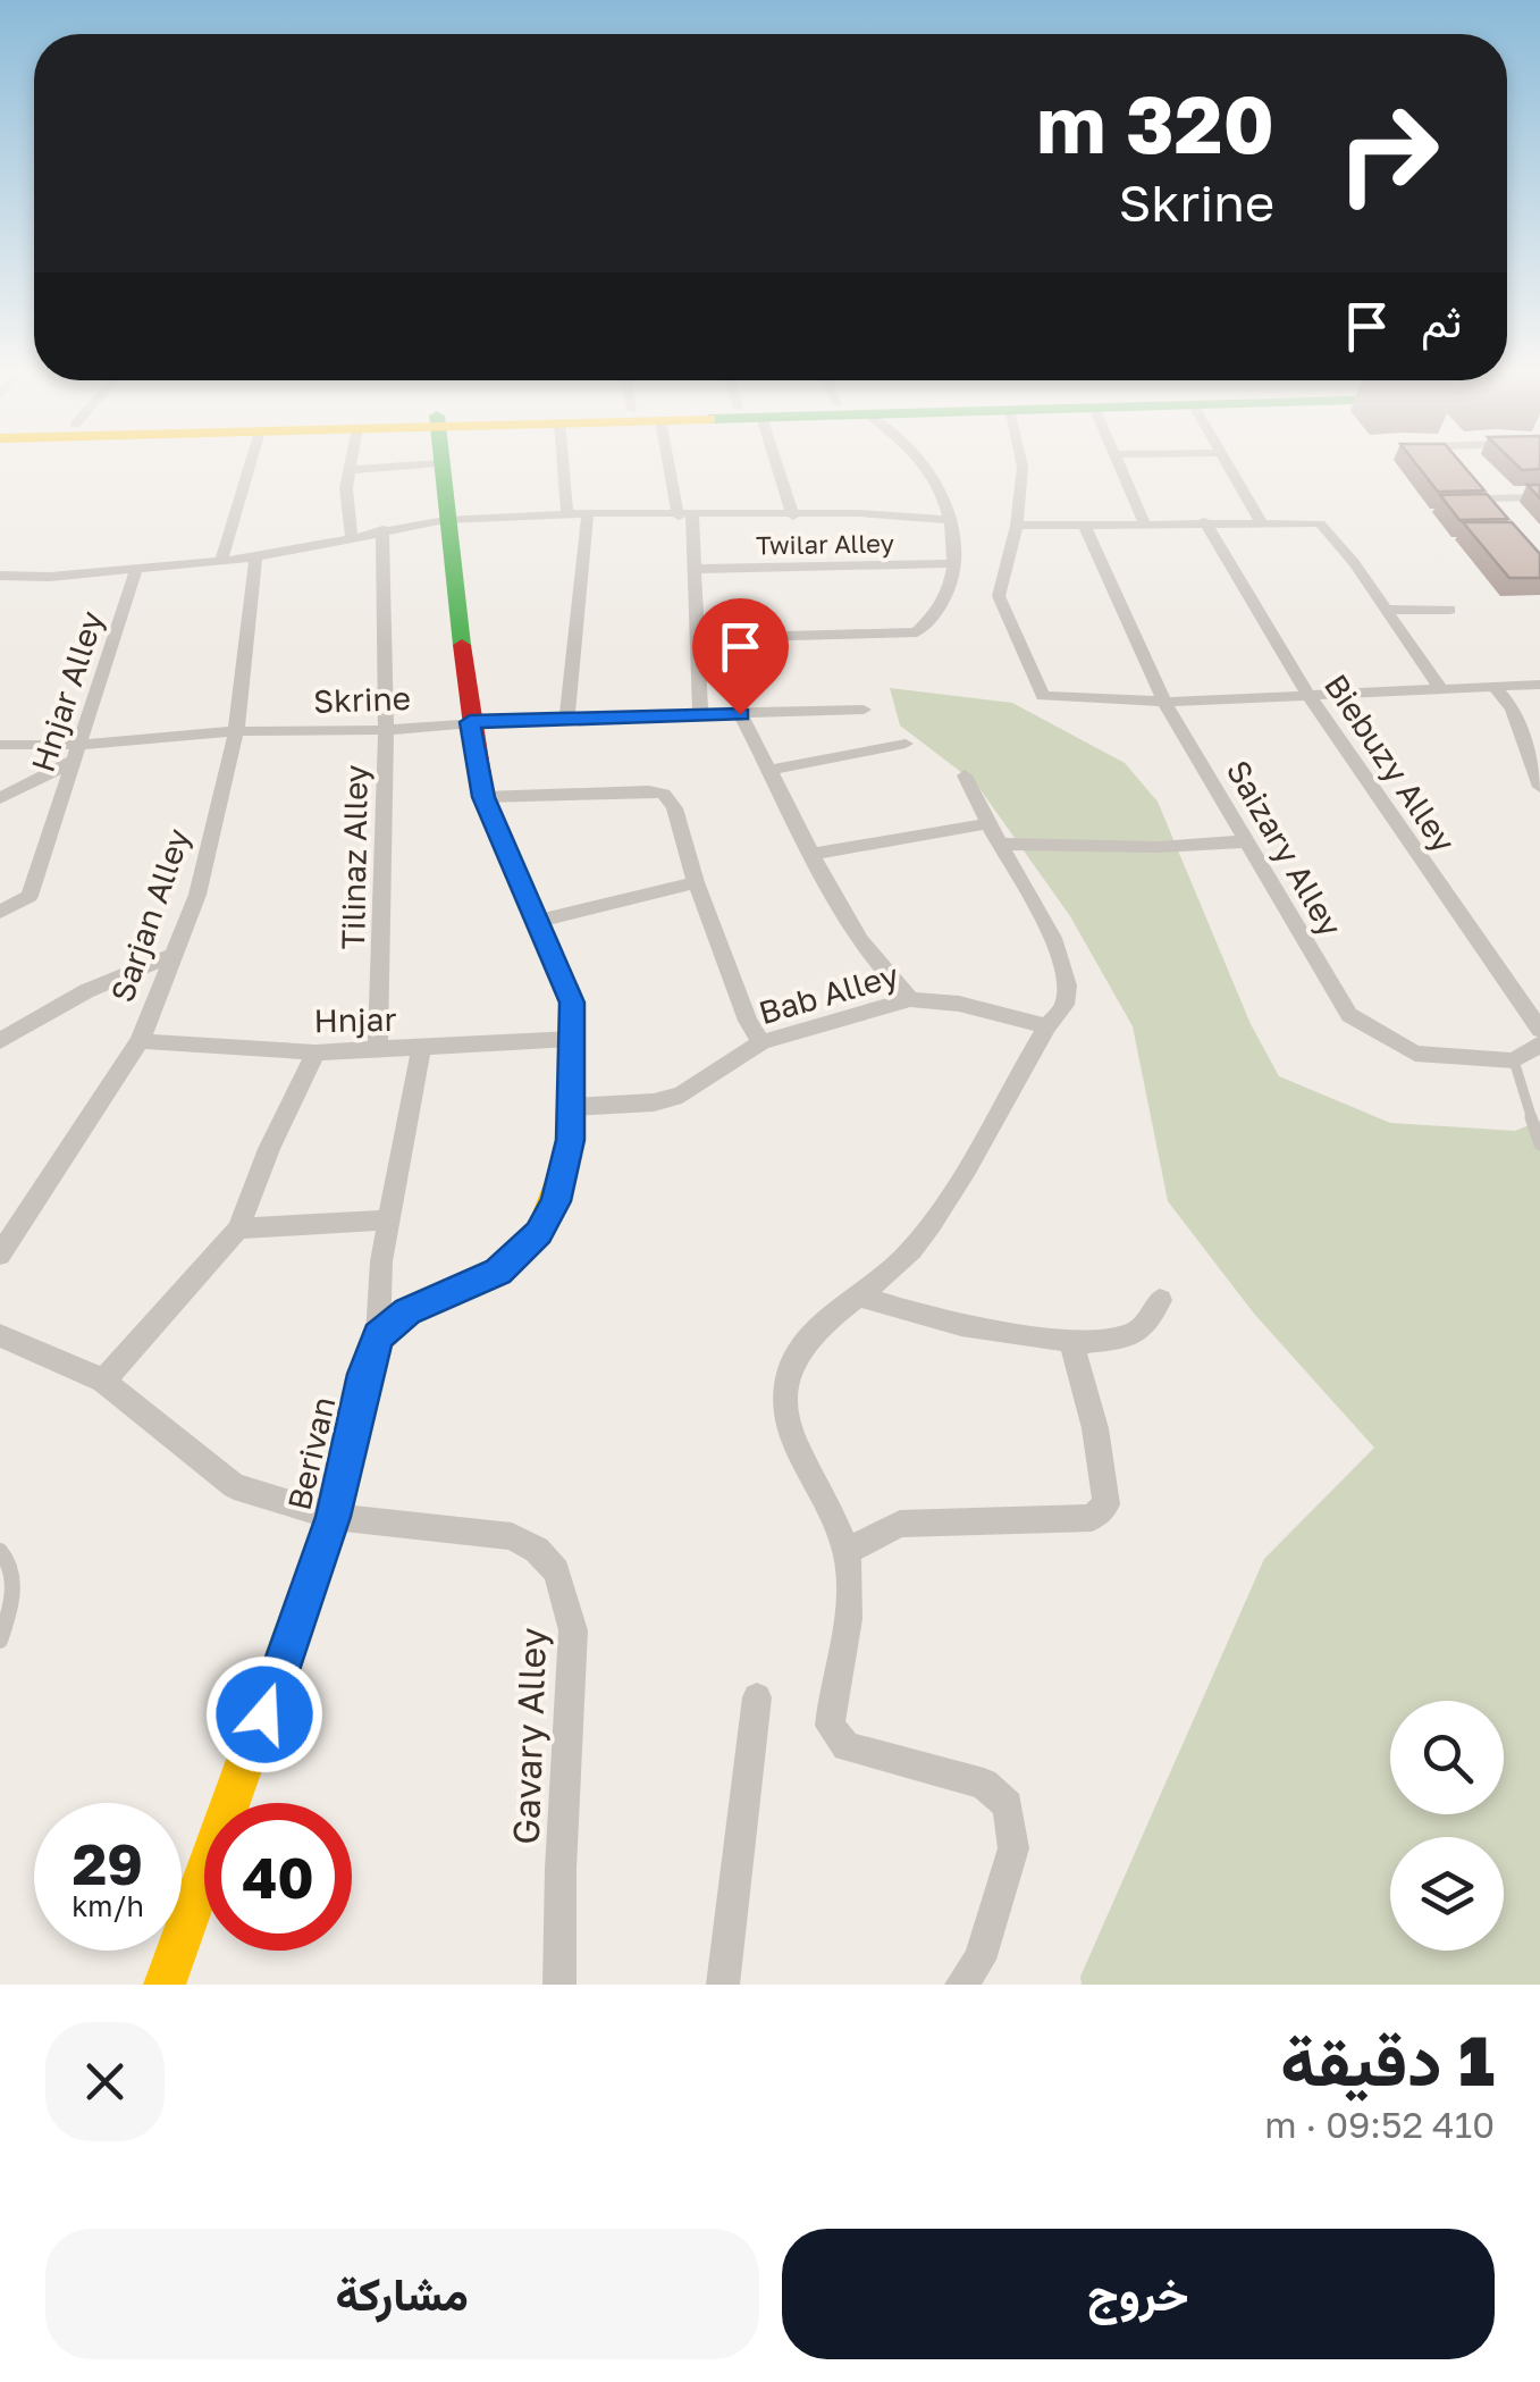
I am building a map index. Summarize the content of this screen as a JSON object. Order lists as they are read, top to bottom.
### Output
{
  "streets": {
    "street": [
      "Twilar Alley",
      "Hnjar Alley",
      "Skrine",
      "Biebuzy Alley",
      "Saizary Alley",
      "Tilinaz Alley",
      "Sarjan Alley",
      "Bab Alley",
      "Hnjar",
      "Berivan",
      "Gavary Alley"
    ]
  },
  "crossings": [
    ["Hnjar Alley", "Skrine"],
    ["Skrine", "Tilinaz Alley"],
    ["Skrine", "Sarjan Alley"],
    ["Tilinaz Alley", "Hnjar"],
    ["Sarjan Alley", "Hnjar"],
    ["Berivan", "Gavary Alley"]
  ],
  "page": {
    "turn": ["320 m", "Skrine"],
    "then": "ثم",
    "speed": "29 km/h",
    "limit": "40",
    "heading": ["1 دقيقة", "410 m · 09:52"],
    "buttons": ["خروج", "مشاركة"]
  }
}
